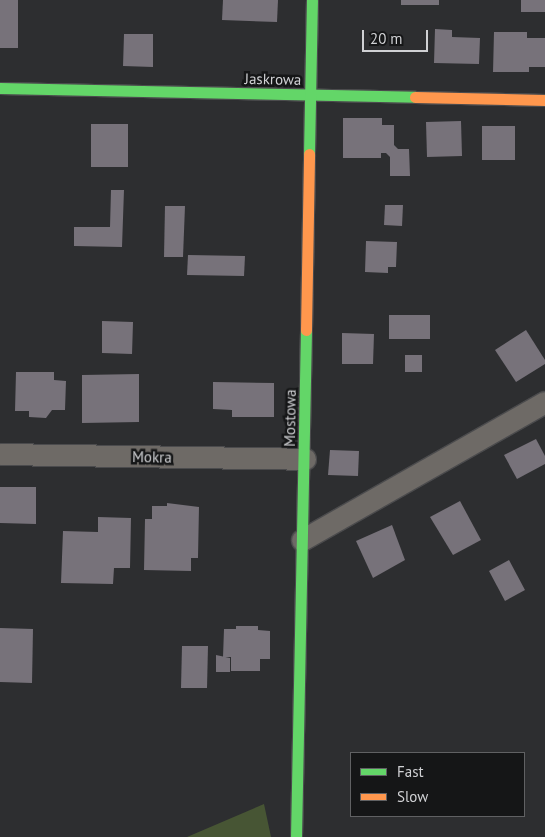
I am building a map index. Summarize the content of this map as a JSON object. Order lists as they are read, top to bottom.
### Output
{
  "streets": {
    "street": ["Jaskrowa", "Mostowa", "Mokra"]
  },
  "crossings": [
    ["Jaskrowa", "Mostowa"],
    ["Mostowa", "Mokra"]
  ],
  "legend": ["Fast", "Slow"],
  "scale_bar": "20 m"
}
